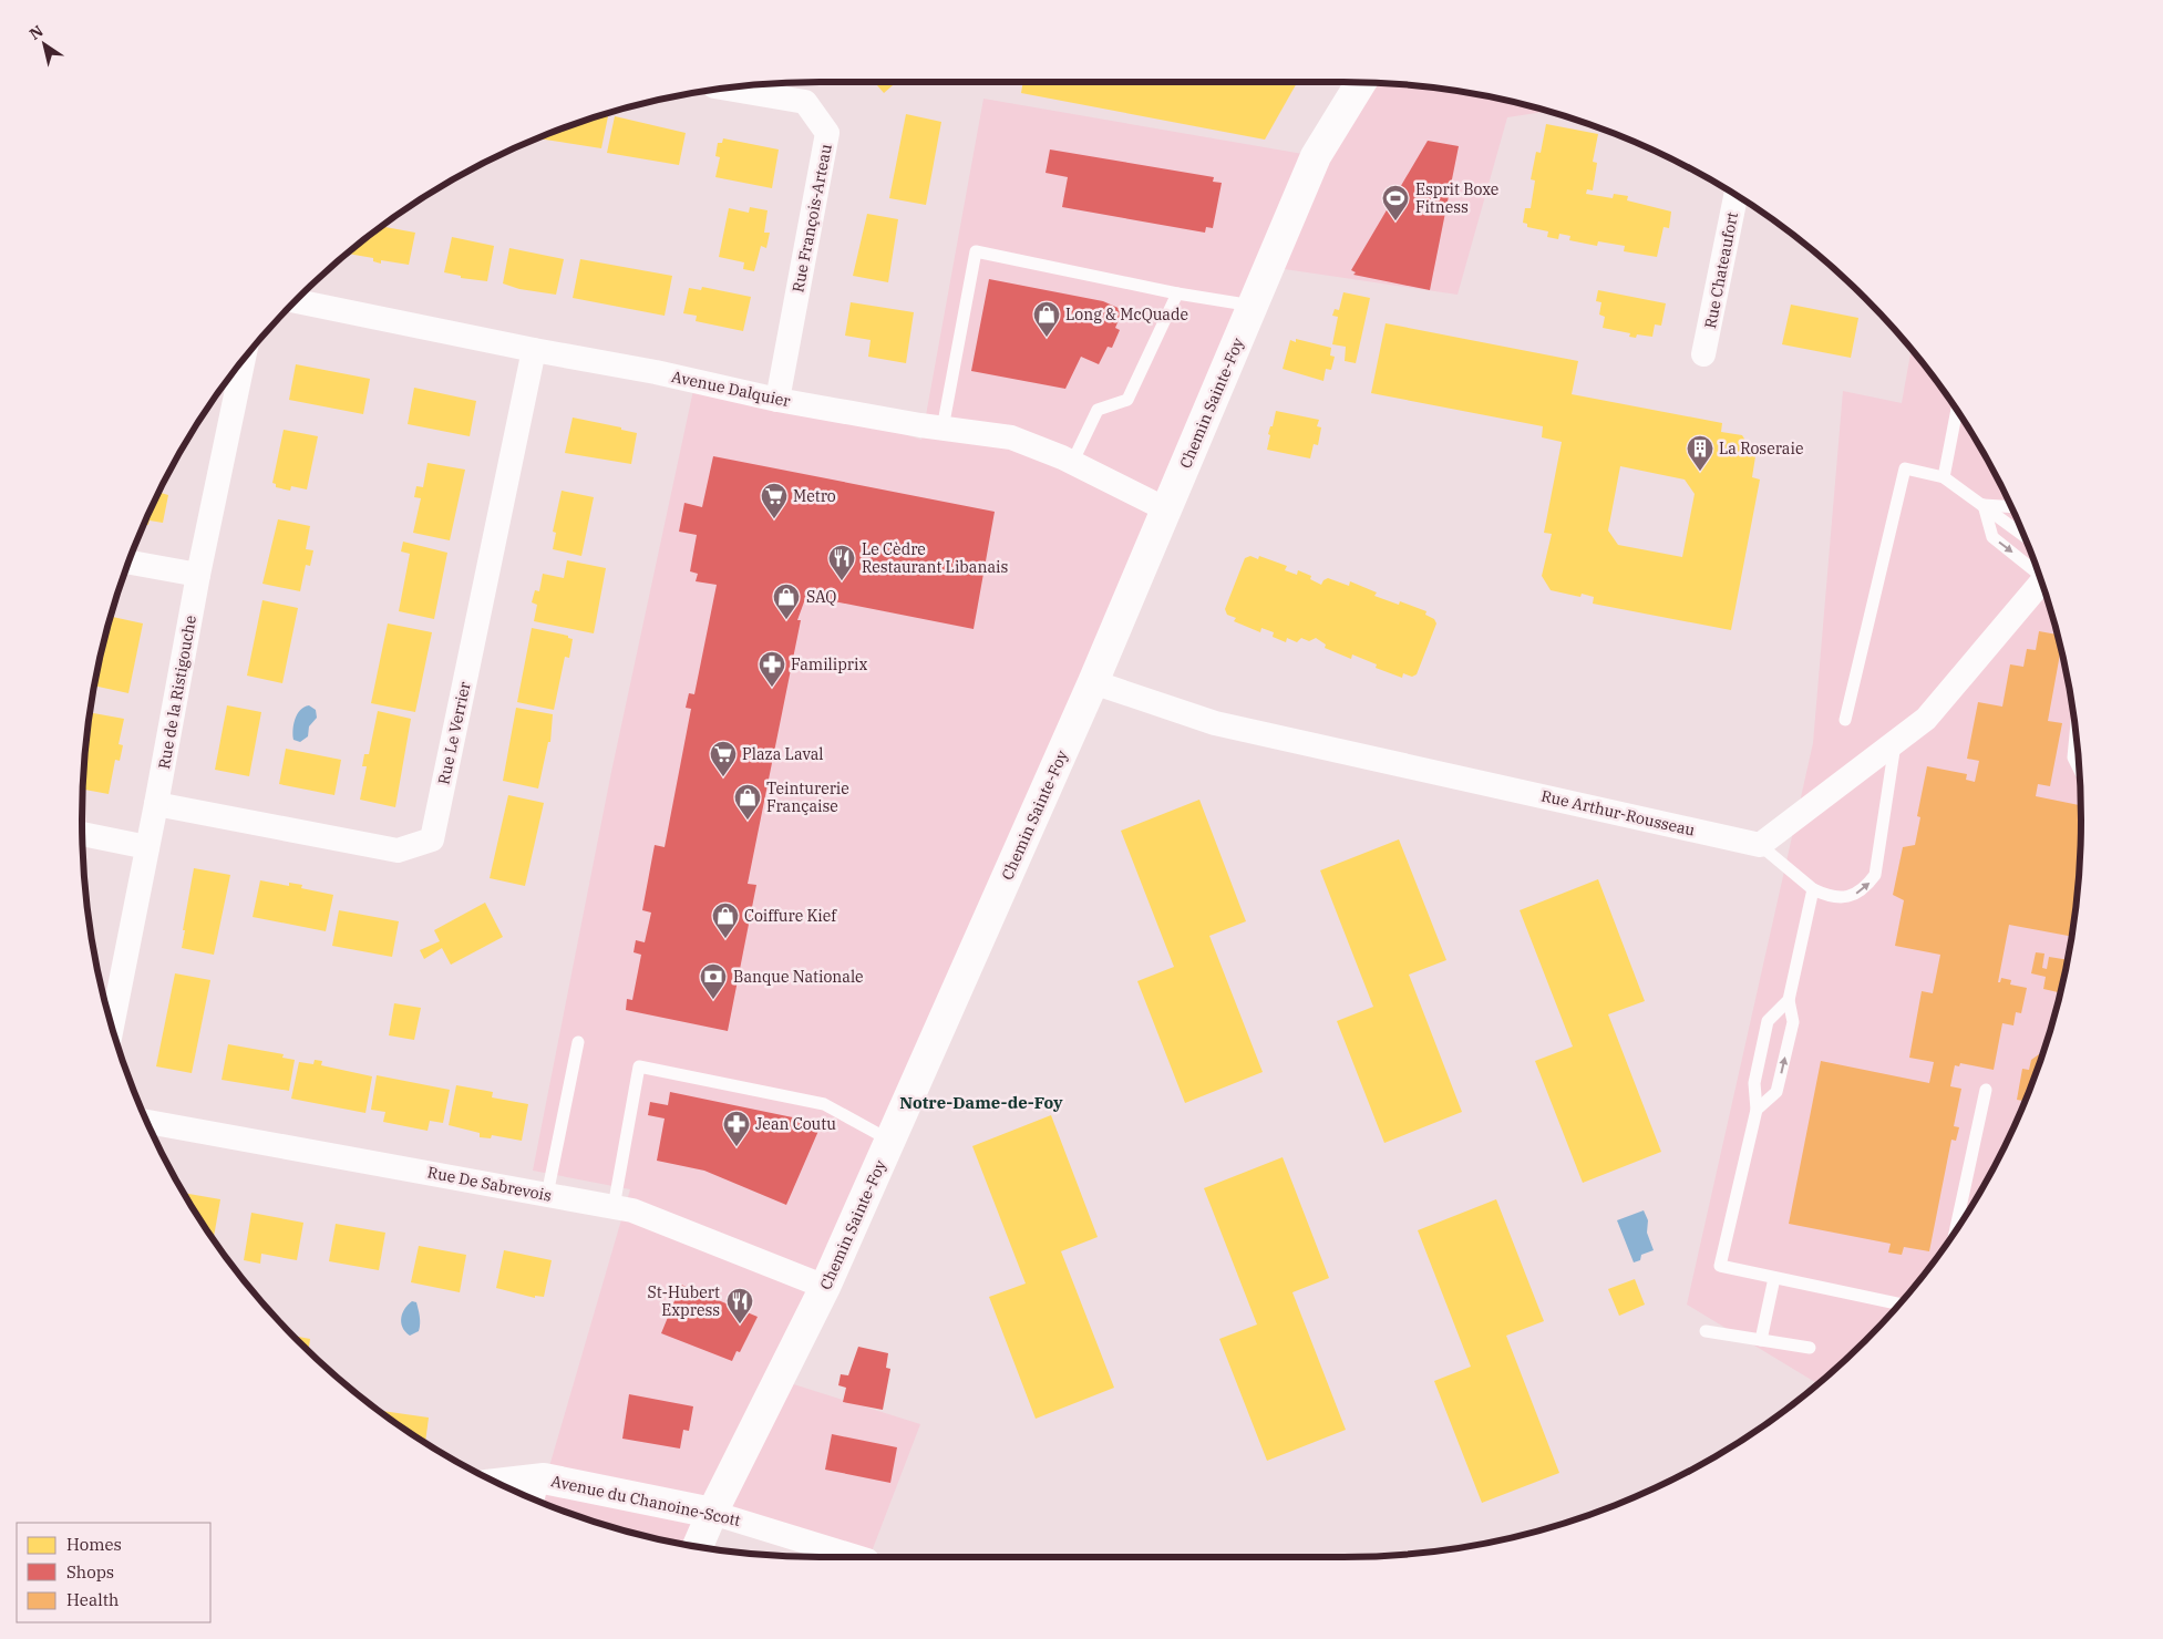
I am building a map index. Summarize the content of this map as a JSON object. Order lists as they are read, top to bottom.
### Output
{
  "streets": {
    "main road": ["Chemin Sainte-Foy", "Avenue du Chanoine-Scott"],
    "street": [
      "Rue François-Arteau",
      "Rue Chateaufort",
      "Avenue Dalquier",
      "Rue de la Ristigouche",
      "Rue Le Verrier",
      "Rue Arthur-Rousseau",
      "Rue De Sabrevois"
    ]
  },
  "crossings": [
    ["Rue François-Arteau", "Avenue Dalquier"],
    ["Avenue Dalquier", "Chemin Sainte-Foy"],
    ["Avenue Dalquier", "Rue Le Verrier"],
    ["Chemin Sainte-Foy", "Rue Arthur-Rousseau"],
    ["Chemin Sainte-Foy", "Rue De Sabrevois"],
    ["Chemin Sainte-Foy", "Avenue du Chanoine-Scott"],
    ["Rue de la Ristigouche", "Rue Le Verrier"]
  ],
  "districts": ["Notre-Dame-de-Foy"],
  "places": {
    "sports": ["Esprit Boxe Fitness"],
    "shop": [
      "Long & McQuade",
      "SAQ",
      "Teinturerie Française",
      "Coiffure Kief"
    ],
    "building": ["La Roseraie"],
    "supermarket": ["Metro", "Plaza Laval"],
    "restaurant": ["Le Cèdre Restaurant Libanais", "St-Hubert Express"],
    "pharmacy": ["Familiprix", "Jean Coutu"],
    "bank": ["Banque Nationale"]
  },
  "legend": ["Homes", "Shops", "Health"],
  "north": "top left"
}
